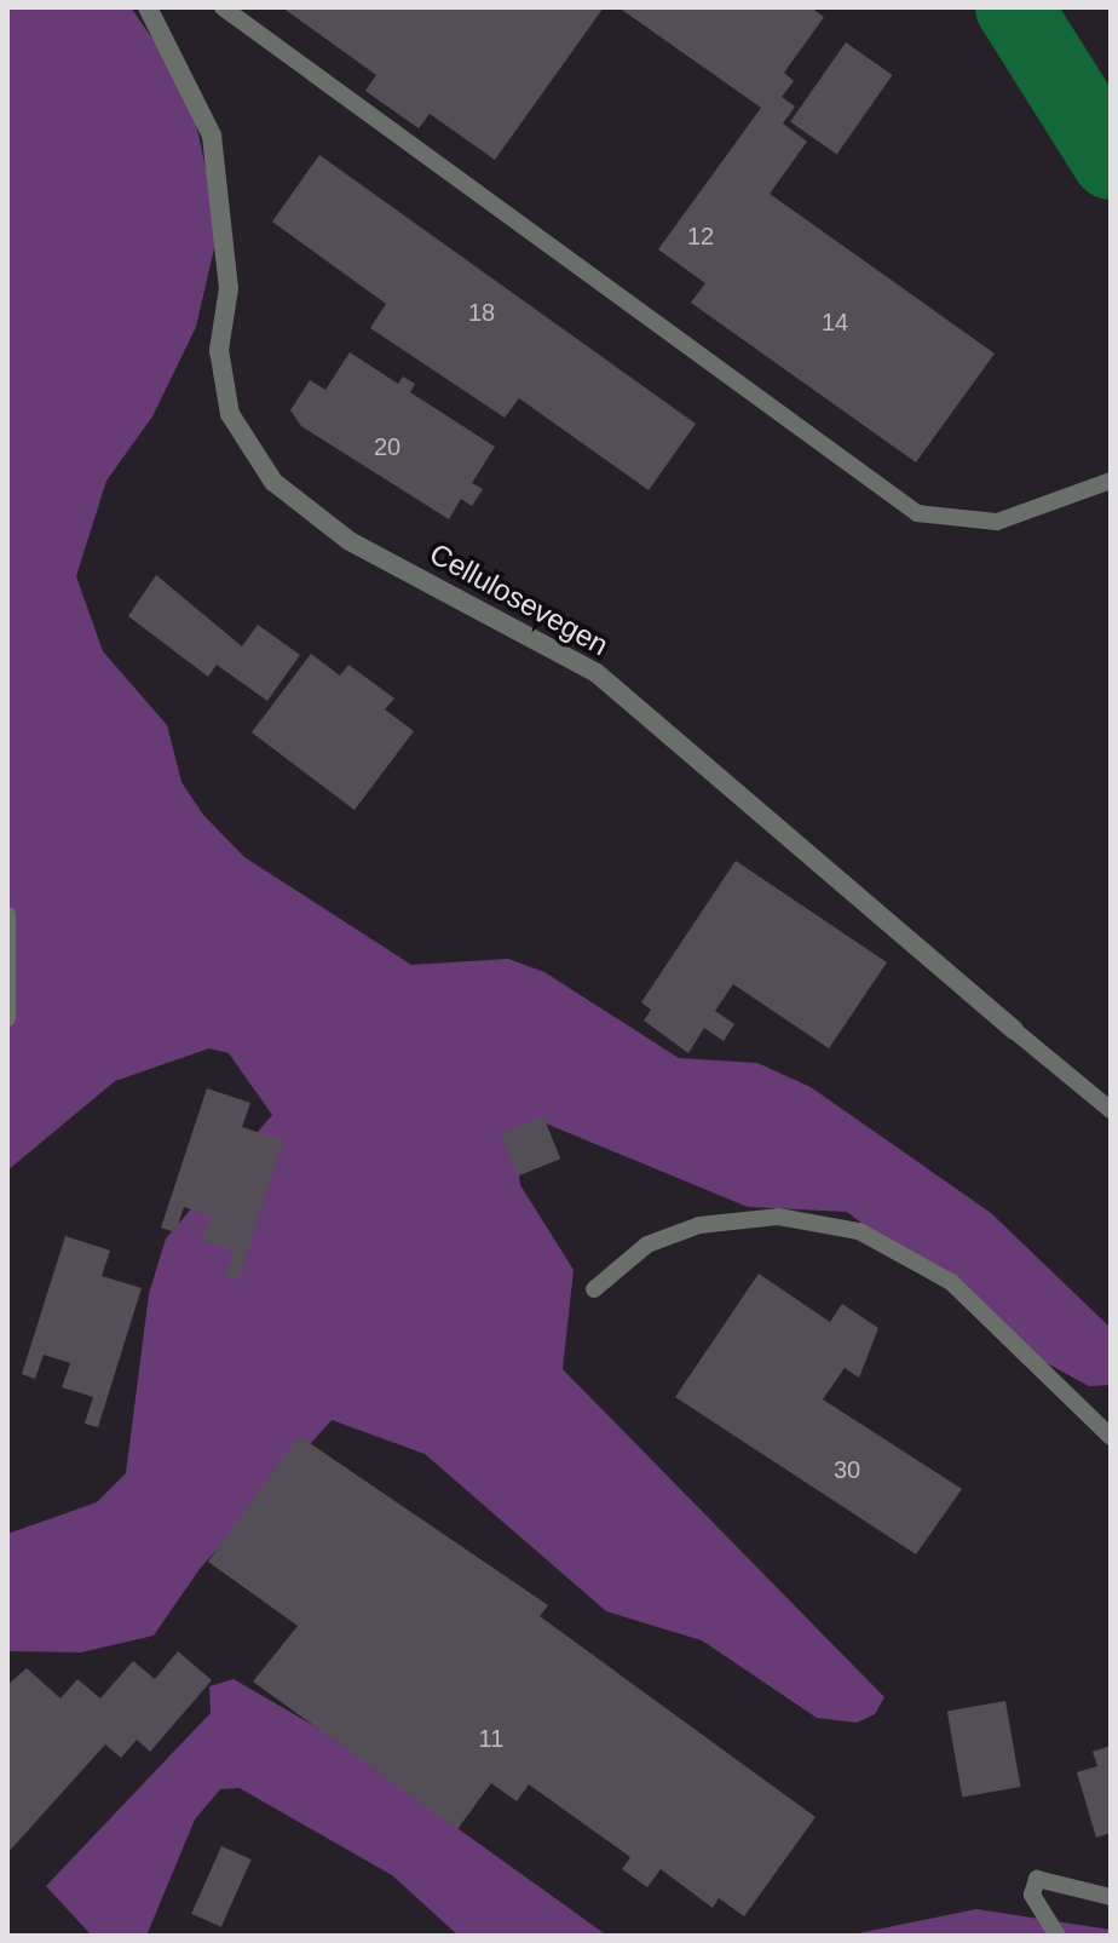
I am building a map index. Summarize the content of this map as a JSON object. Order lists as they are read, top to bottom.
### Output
{
  "streets": {
    "street": ["Cellulosevegen"]
  },
  "house_numbers": [
    "12",
    "18",
    "14",
    "20",
    "30",
    "11"
  ]
}
